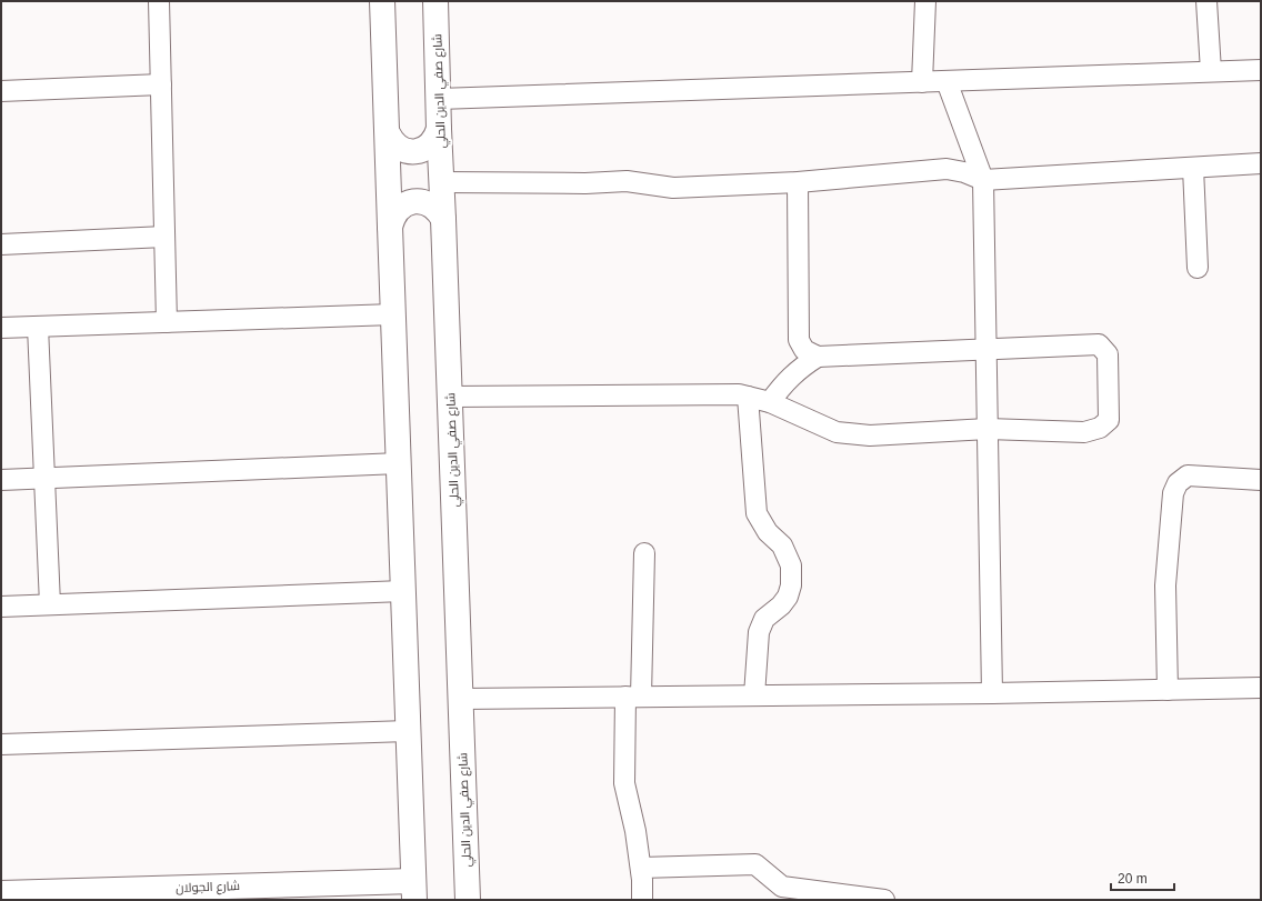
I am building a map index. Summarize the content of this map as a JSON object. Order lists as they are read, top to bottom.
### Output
{
  "streets": {
    "main road": ["شارع صفي الدين الحلي", "شارع الجولان"]
  },
  "scale_bar": "20 m"
}
